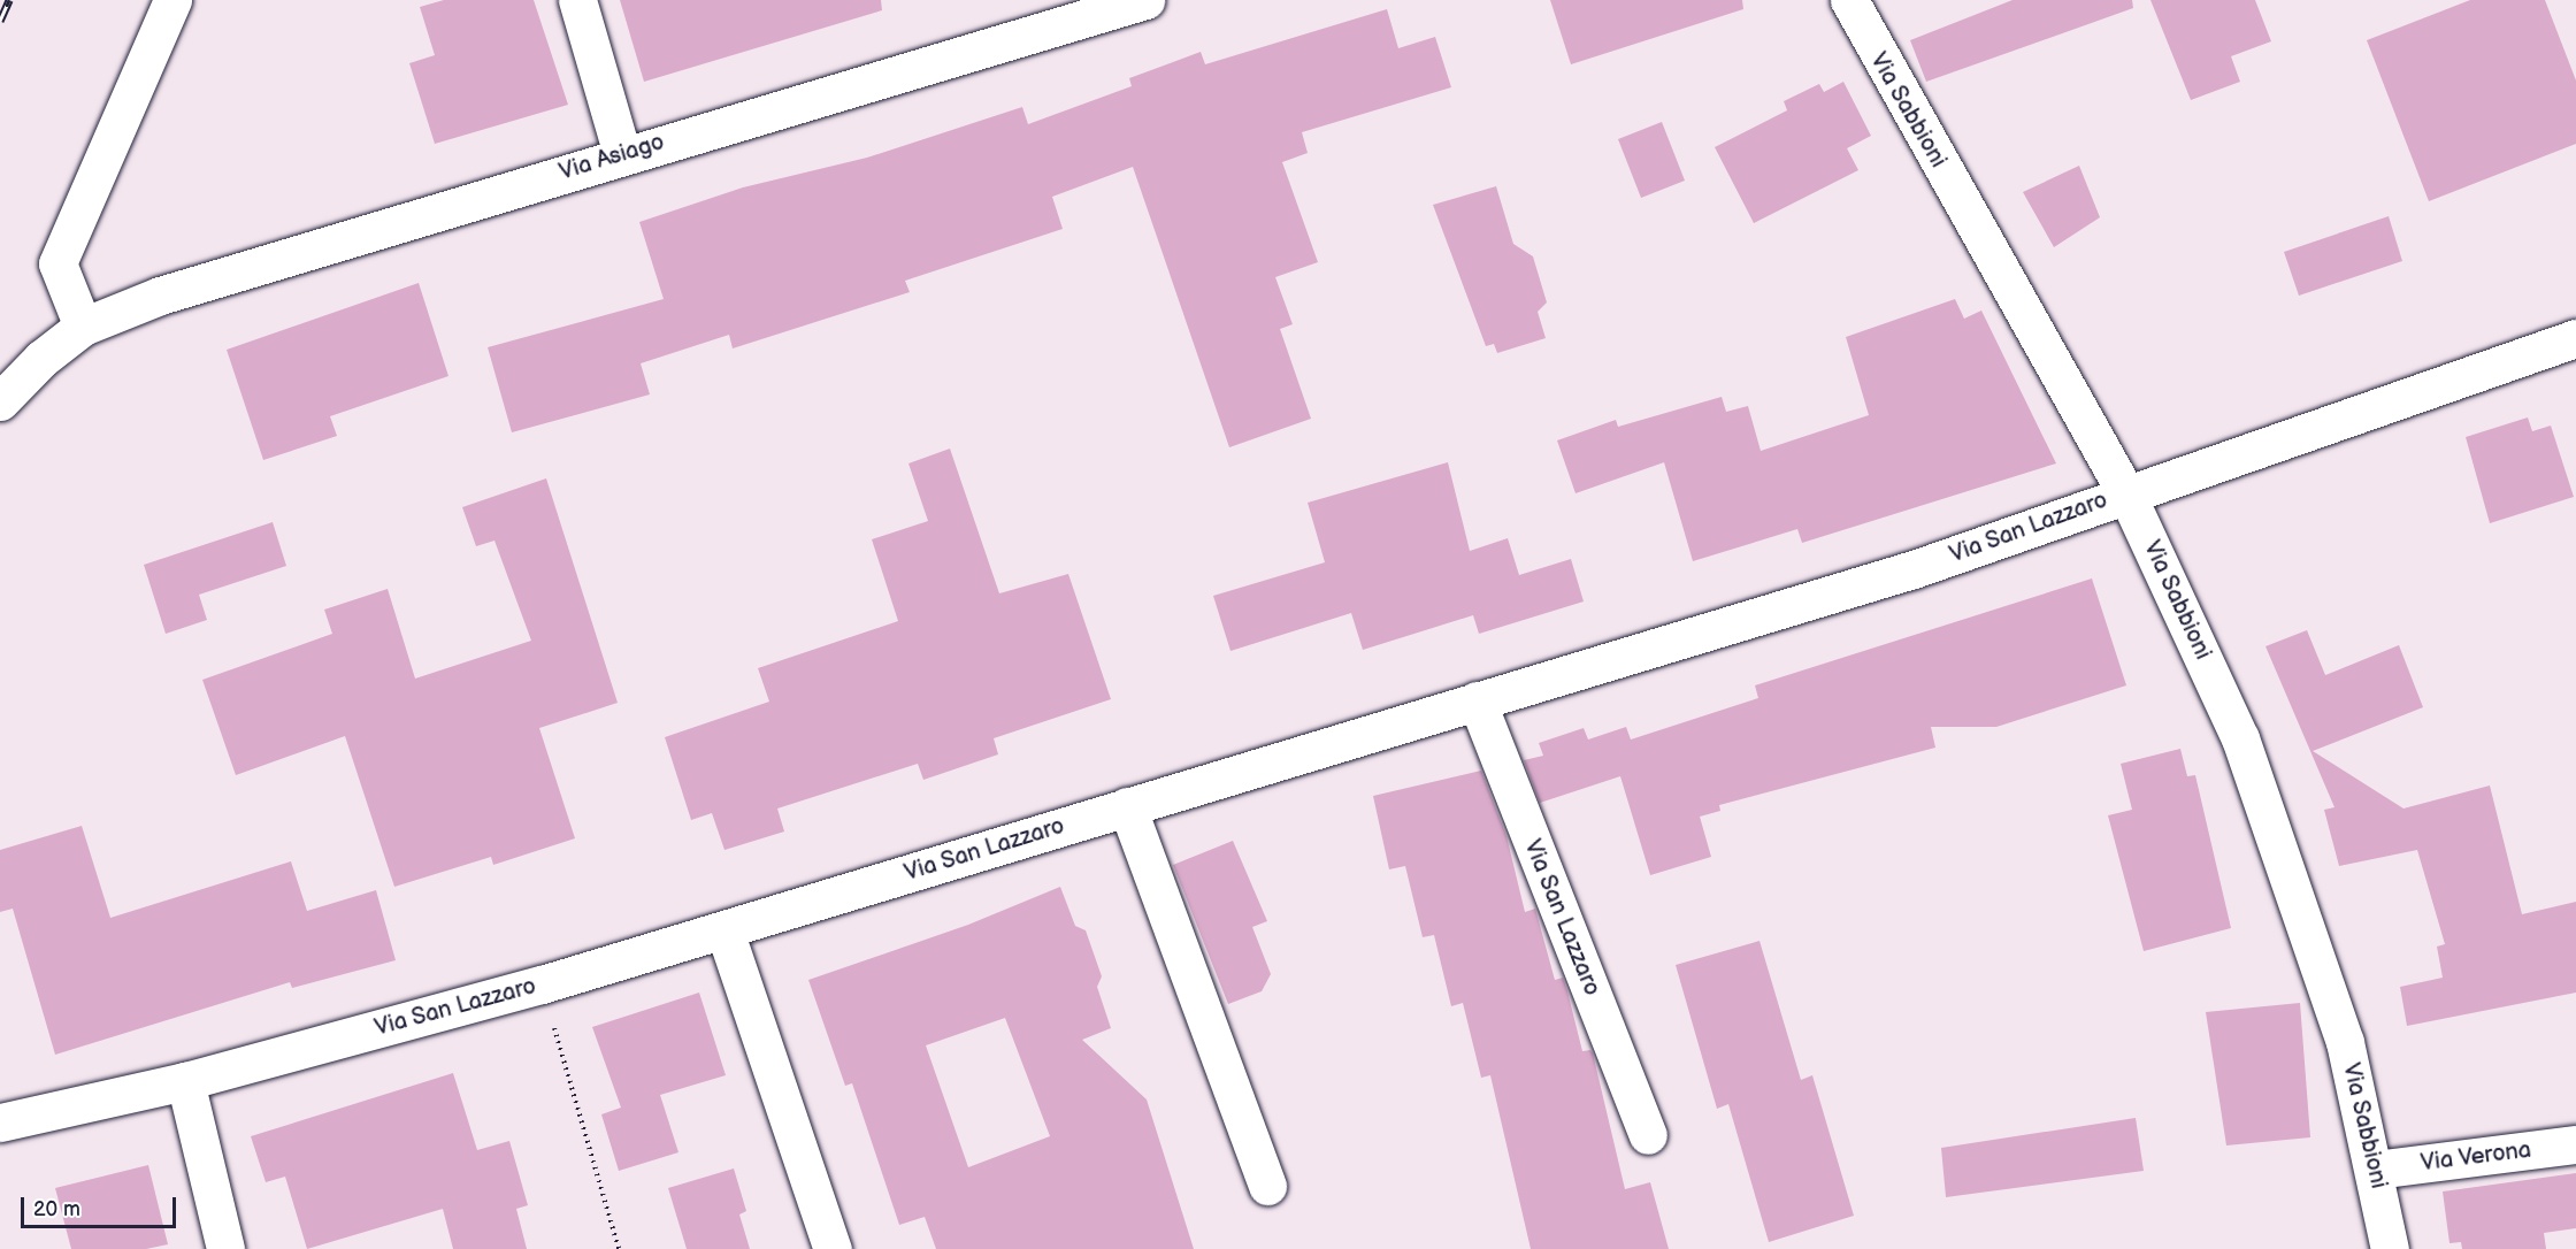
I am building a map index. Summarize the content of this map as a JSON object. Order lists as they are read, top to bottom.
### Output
{
  "streets": {
    "street": [
      "Via Sabbioni",
      "Via Asiago",
      "Via San Lazzaro",
      "Via Verona"
    ]
  },
  "crossings": [
    ["Via Sabbioni", "Via San Lazzaro"],
    ["Via Sabbioni", "Via Verona"]
  ],
  "scale_bar": "20 m"
}
